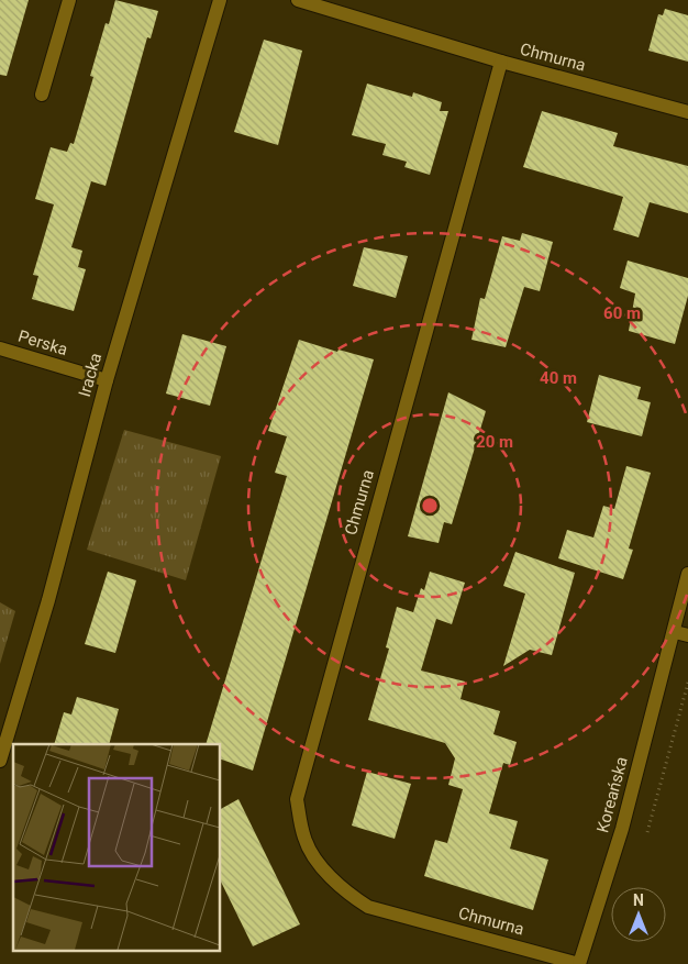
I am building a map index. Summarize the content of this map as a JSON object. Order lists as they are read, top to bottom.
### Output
{
  "streets": {
    "street": [
      "Chmurna",
      "Perska",
      "Iracka",
      "Koreańska"
    ]
  },
  "crossings": [
    ["Chmurna", "Koreańska"],
    ["Perska", "Iracka"]
  ],
  "north": "top",
  "rings": ["60 m", "40 m", "20 m"]
}
